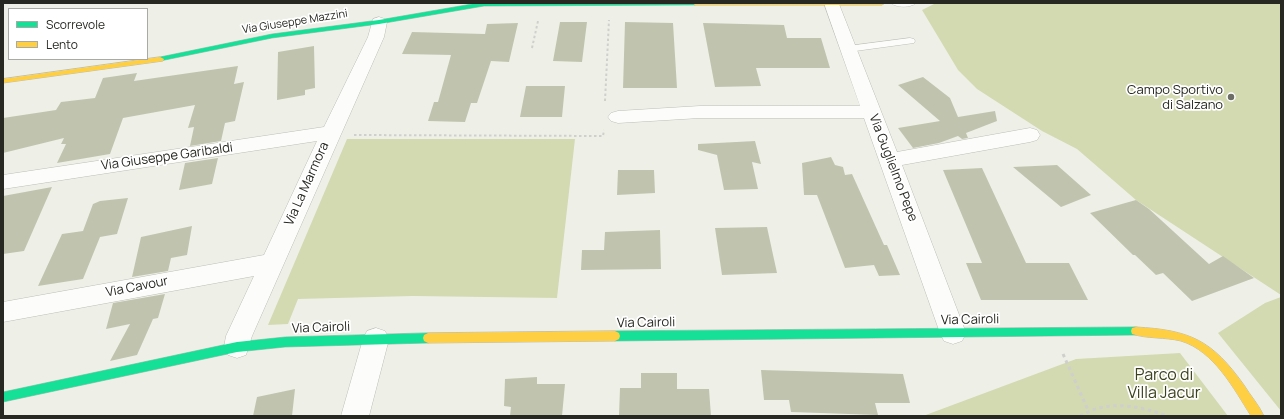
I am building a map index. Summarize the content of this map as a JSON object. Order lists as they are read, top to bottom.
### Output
{
  "streets": {
    "street": [
      "Via Giuseppe Mazzini",
      "Via Giuseppe Garibaldi",
      "Via Guglielmo Pepe",
      "Via La Marmora",
      "Via Cavour",
      "Via Cairoli"
    ]
  },
  "crossings": [
    ["Via Giuseppe Mazzini", "Via Guglielmo Pepe"],
    ["Via Giuseppe Mazzini", "Via La Marmora"],
    ["Via Giuseppe Garibaldi", "Via La Marmora"],
    ["Via Guglielmo Pepe", "Via Cairoli"],
    ["Via La Marmora", "Via Cavour"],
    ["Via La Marmora", "Via Cairoli"]
  ],
  "parks": ["Parco di Villa Jacur"],
  "places": ["Campo Sportivo di Salzano"],
  "legend": ["Scorrevole", "Lento"]
}
